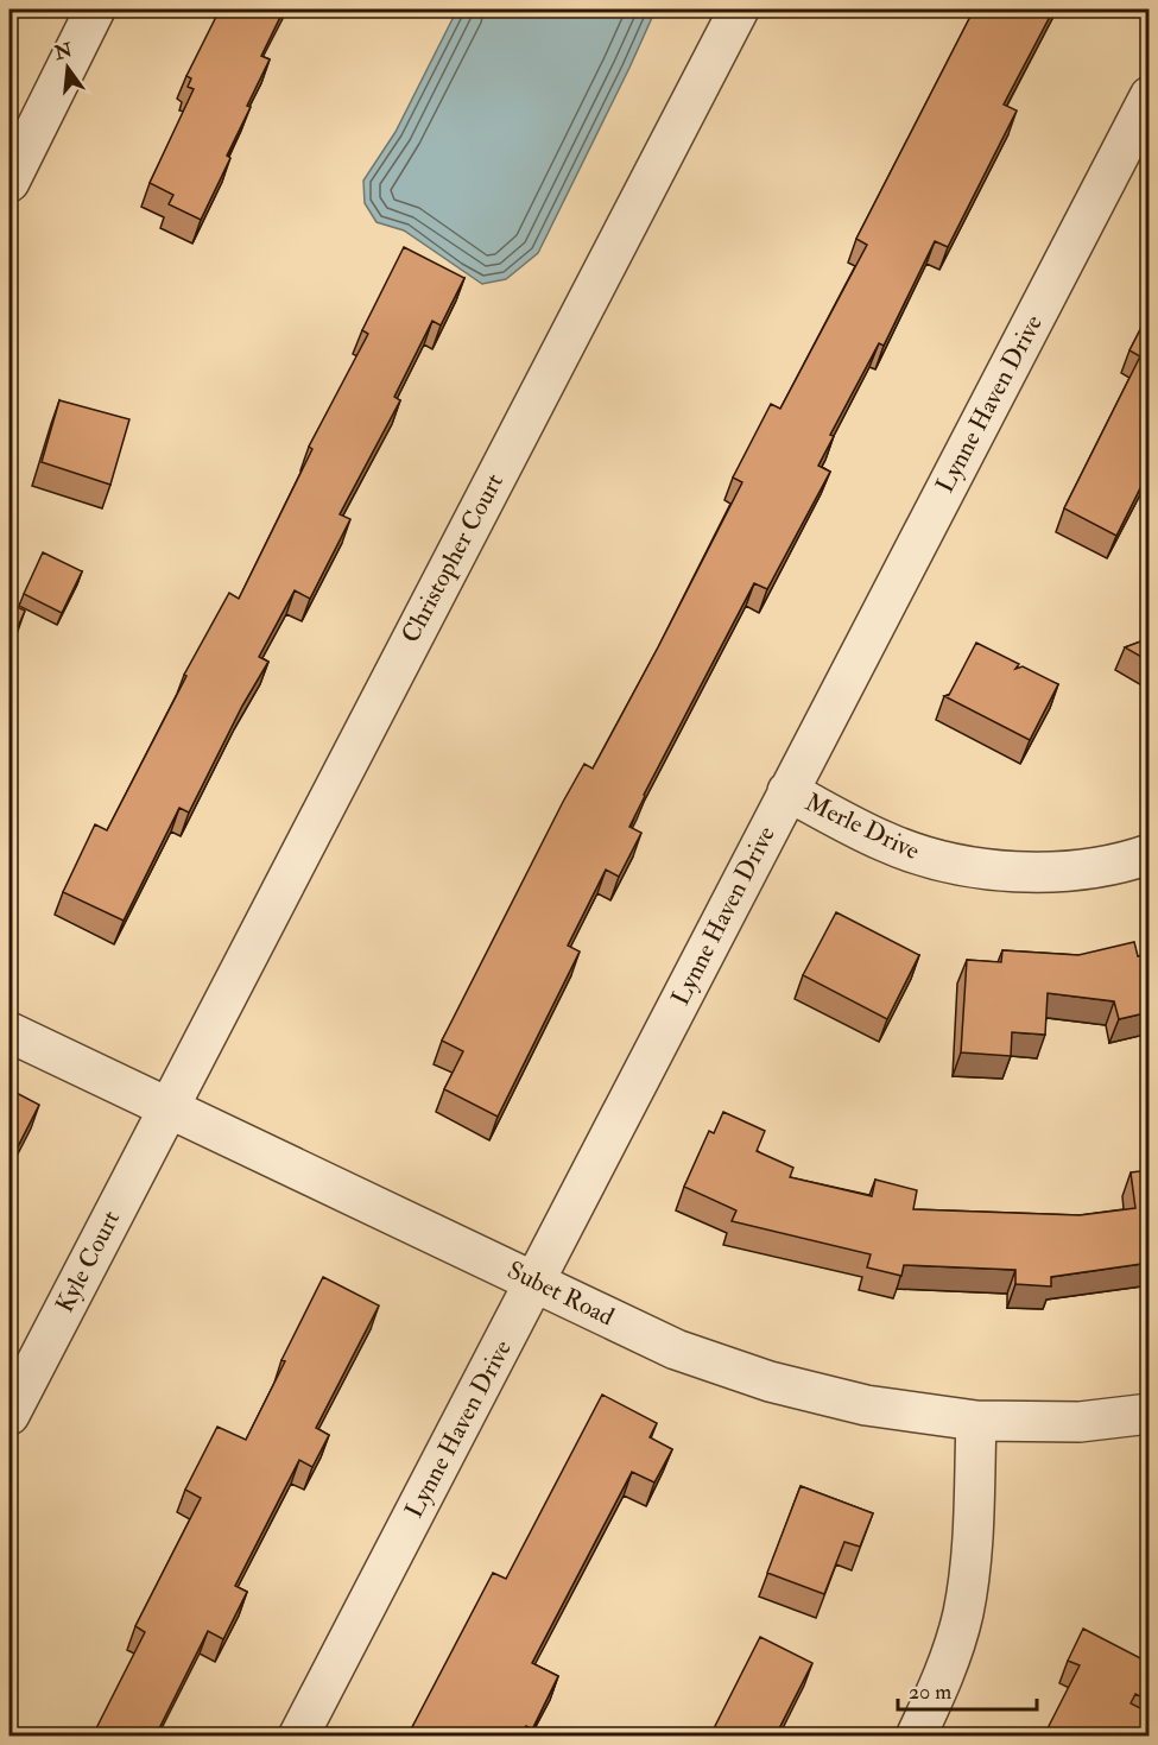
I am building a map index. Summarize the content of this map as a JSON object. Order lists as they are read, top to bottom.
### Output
{
  "streets": {
    "street": [
      "Lynne Haven Drive",
      "Christopher Court",
      "Merle Drive",
      "Kyle Court",
      "Subet Road"
    ]
  },
  "crossings": [
    ["Lynne Haven Drive", "Merle Drive"],
    ["Lynne Haven Drive", "Subet Road"],
    ["Christopher Court", "Kyle Court"],
    ["Christopher Court", "Subet Road"],
    ["Kyle Court", "Subet Road"]
  ],
  "scale_bar": "20 m",
  "north": "top"
}
